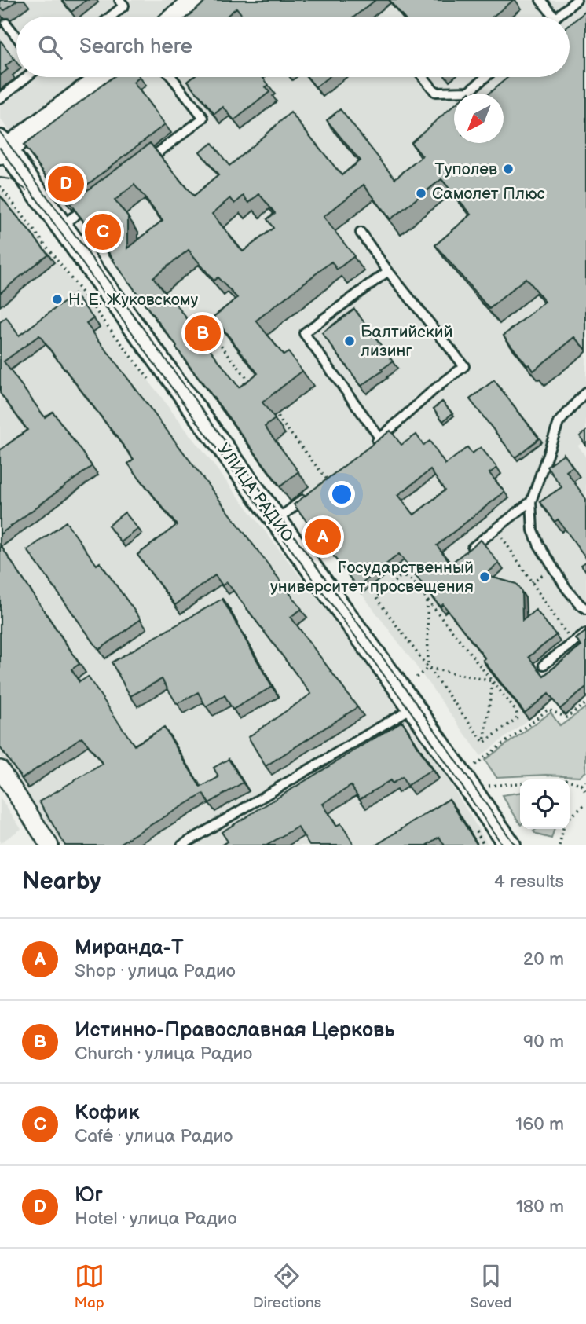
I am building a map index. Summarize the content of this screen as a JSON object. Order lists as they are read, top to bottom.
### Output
{
  "streets": {
    "street": ["УЛИЦА РАДИО"]
  },
  "places": [
    "Туполев",
    "Самолет Плюс",
    "Н. Е. Жуковскому",
    "Балтийский лизинг",
    "Государственный университет просвещения"
  ],
  "north": "bottom left",
  "page": {
    "search": "Search here",
    "pins": [
      "D",
      "C",
      "B",
      "A"
    ],
    "heading": ["Nearby", "4 results"],
    "list": [
      {
        "mark": "A",
        "name": "Миранда-Т",
        "note": "Shop · улица Радио",
        "value": "20 m"
      },
      {
        "mark": "B",
        "name": "Истинно-Православная Церковь",
        "note": "Church · улица Радио",
        "value": "90 m"
      },
      {
        "mark": "C",
        "name": "Кофик",
        "note": "Café · улица Радио",
        "value": "160 m"
      },
      {
        "mark": "D",
        "name": "Юг",
        "note": "Hotel · улица Радио",
        "value": "180 m"
      }
    ],
    "nav": ["Map", "Directions", "Saved"]
  }
}
